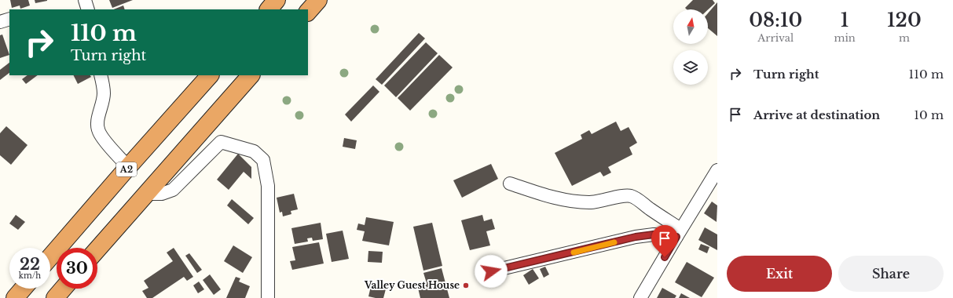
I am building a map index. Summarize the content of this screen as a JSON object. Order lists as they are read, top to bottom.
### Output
{
  "streets": {
    "highway": ["A2"]
  },
  "places": ["Valley Guest House"],
  "north": "top",
  "page": {
    "eta": [
      "08:10",
      "Arrival",
      "1",
      "min",
      "120",
      "m"
    ],
    "turn": ["110 m", "Turn right"],
    "list": [
      {
        "name": "Turn right",
        "value": "110 m"
      },
      {
        "name": "Arrive at destination",
        "value": "10 m"
      }
    ],
    "speed": "22 km/h",
    "limit": "30",
    "buttons": ["Exit", "Share"]
  }
}
